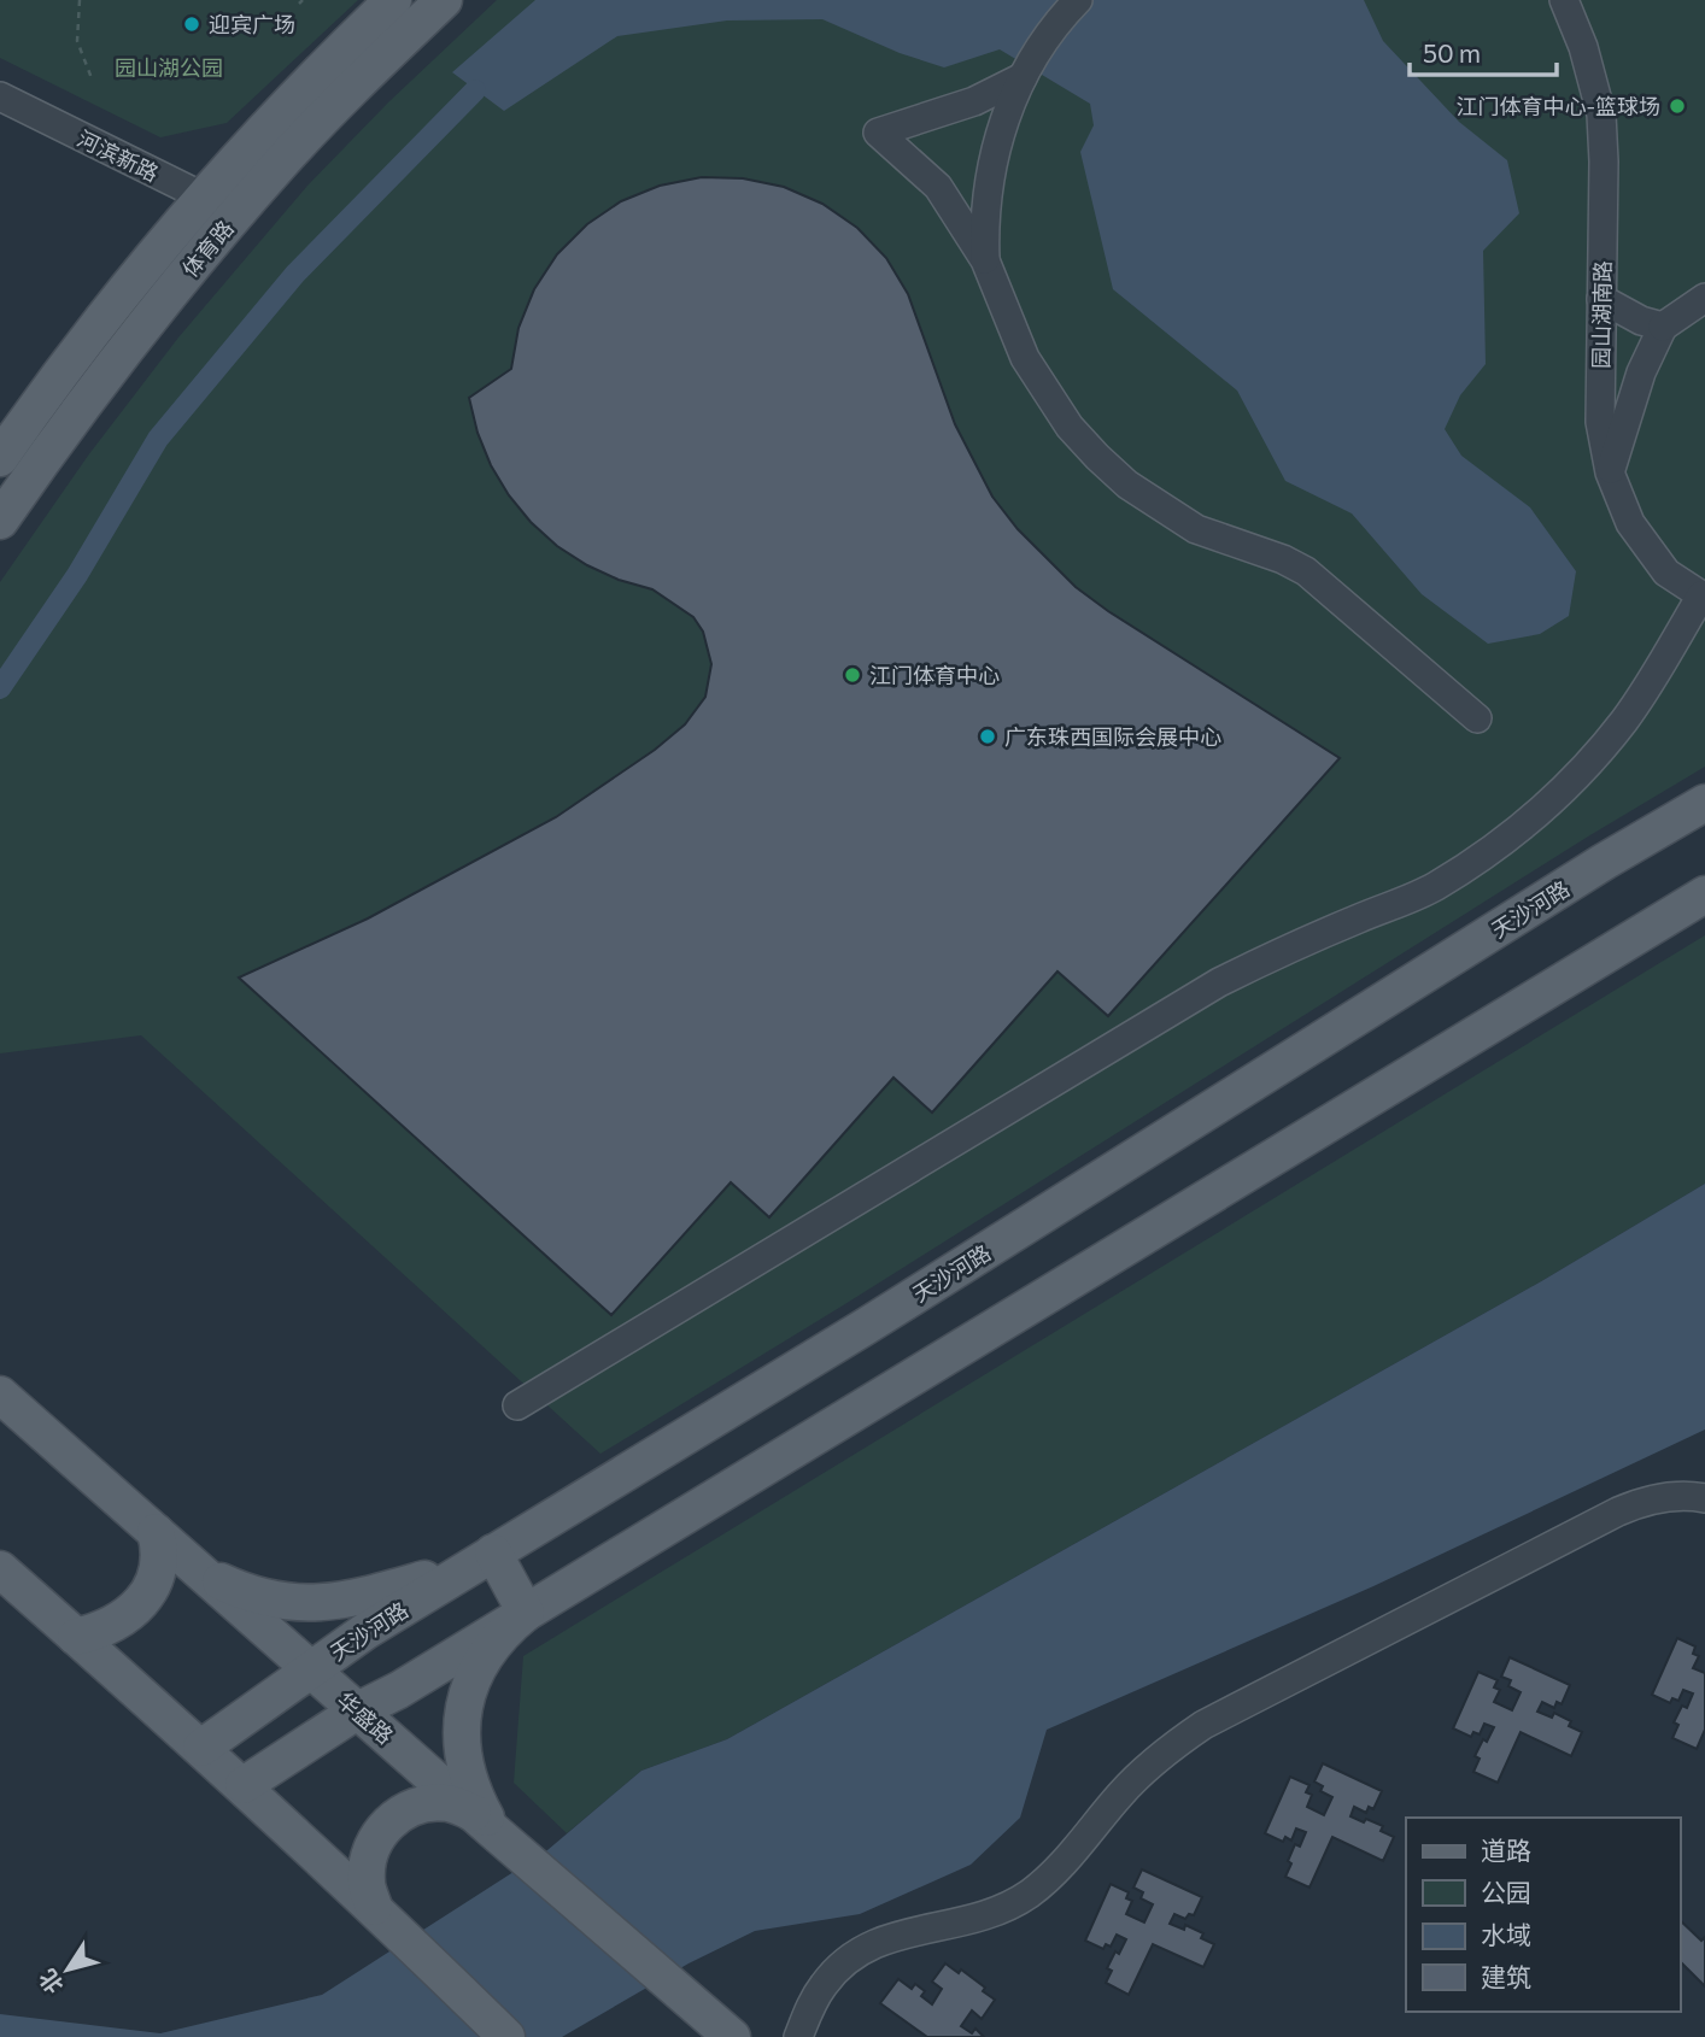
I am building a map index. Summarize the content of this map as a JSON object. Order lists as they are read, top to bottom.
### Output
{
  "streets": {
    "main road": ["体育路", "天沙河路", "华盛路"],
    "street": ["河滨新路", "园山湖南路"]
  },
  "crossings": [
    ["河滨新路", "体育路"],
    ["天沙河路", "华盛路"]
  ],
  "parks": ["园山湖公园"],
  "places": [
    "迎宾广场",
    "江门体育中心-篮球场",
    "江门体育中心",
    "广东珠西国际会展中心"
  ],
  "legend": [
    "道路",
    "公园",
    "水域",
    "建筑"
  ],
  "scale_bar": "50 m",
  "north": "bottom left"
}
